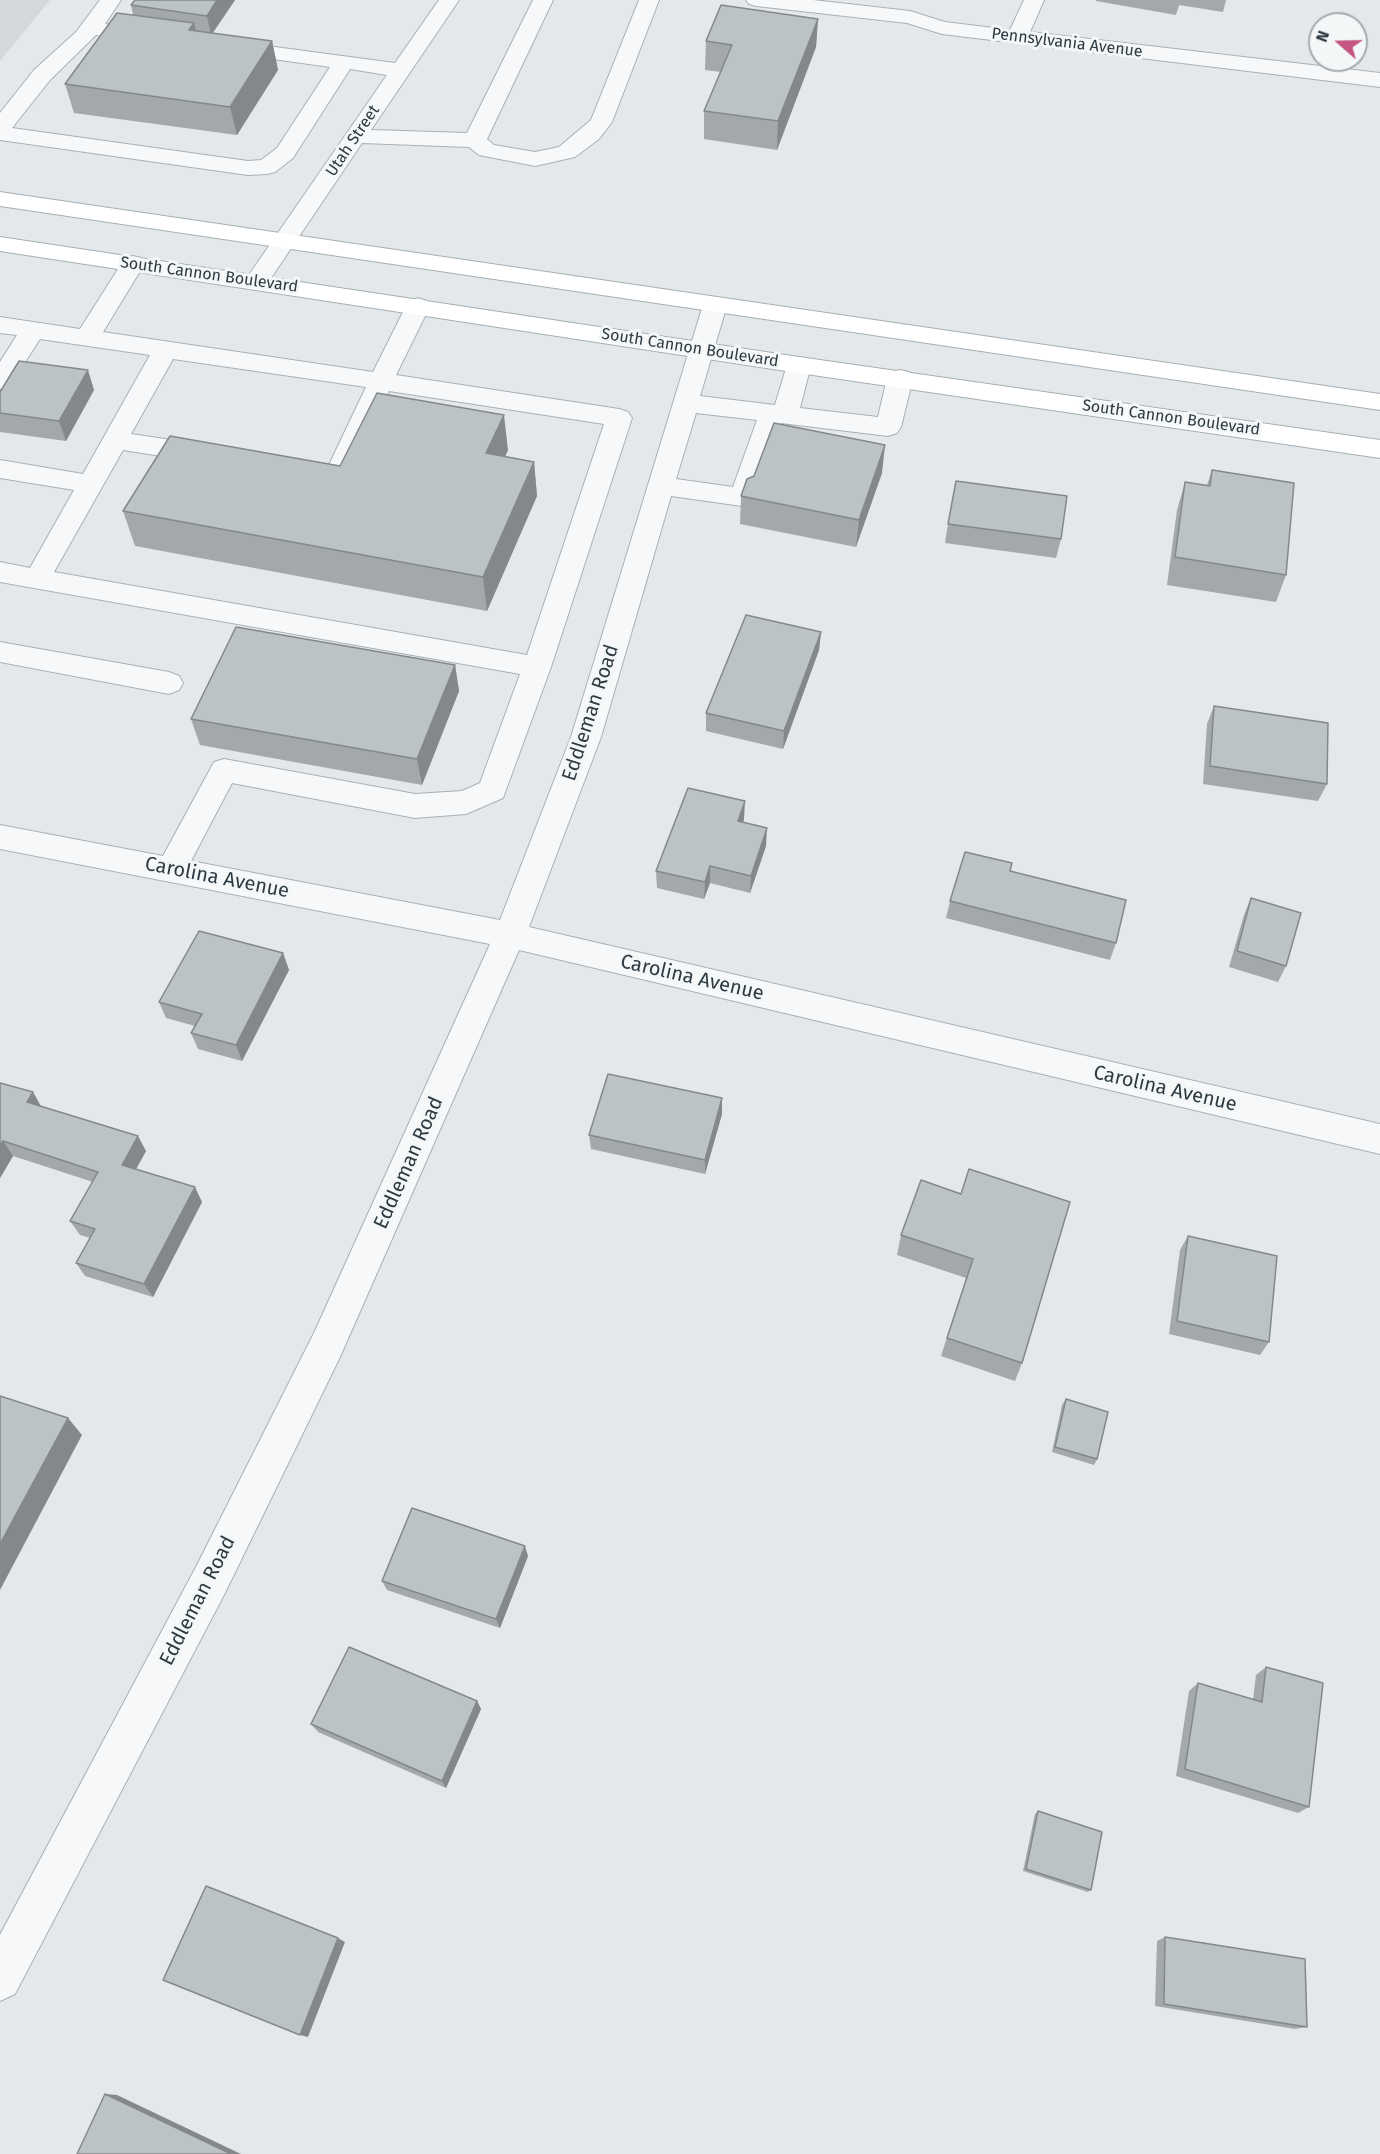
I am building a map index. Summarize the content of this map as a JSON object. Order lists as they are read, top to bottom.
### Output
{
  "streets": {
    "main road": ["South Cannon Boulevard"],
    "street": [
      "Pennsylvania Avenue",
      "Utah Street",
      "Eddleman Road",
      "Carolina Avenue"
    ]
  },
  "crossings": [
    ["Utah Street", "South Cannon Boulevard"],
    ["South Cannon Boulevard", "Eddleman Road"],
    ["Eddleman Road", "Carolina Avenue"]
  ],
  "north": "left"
}
